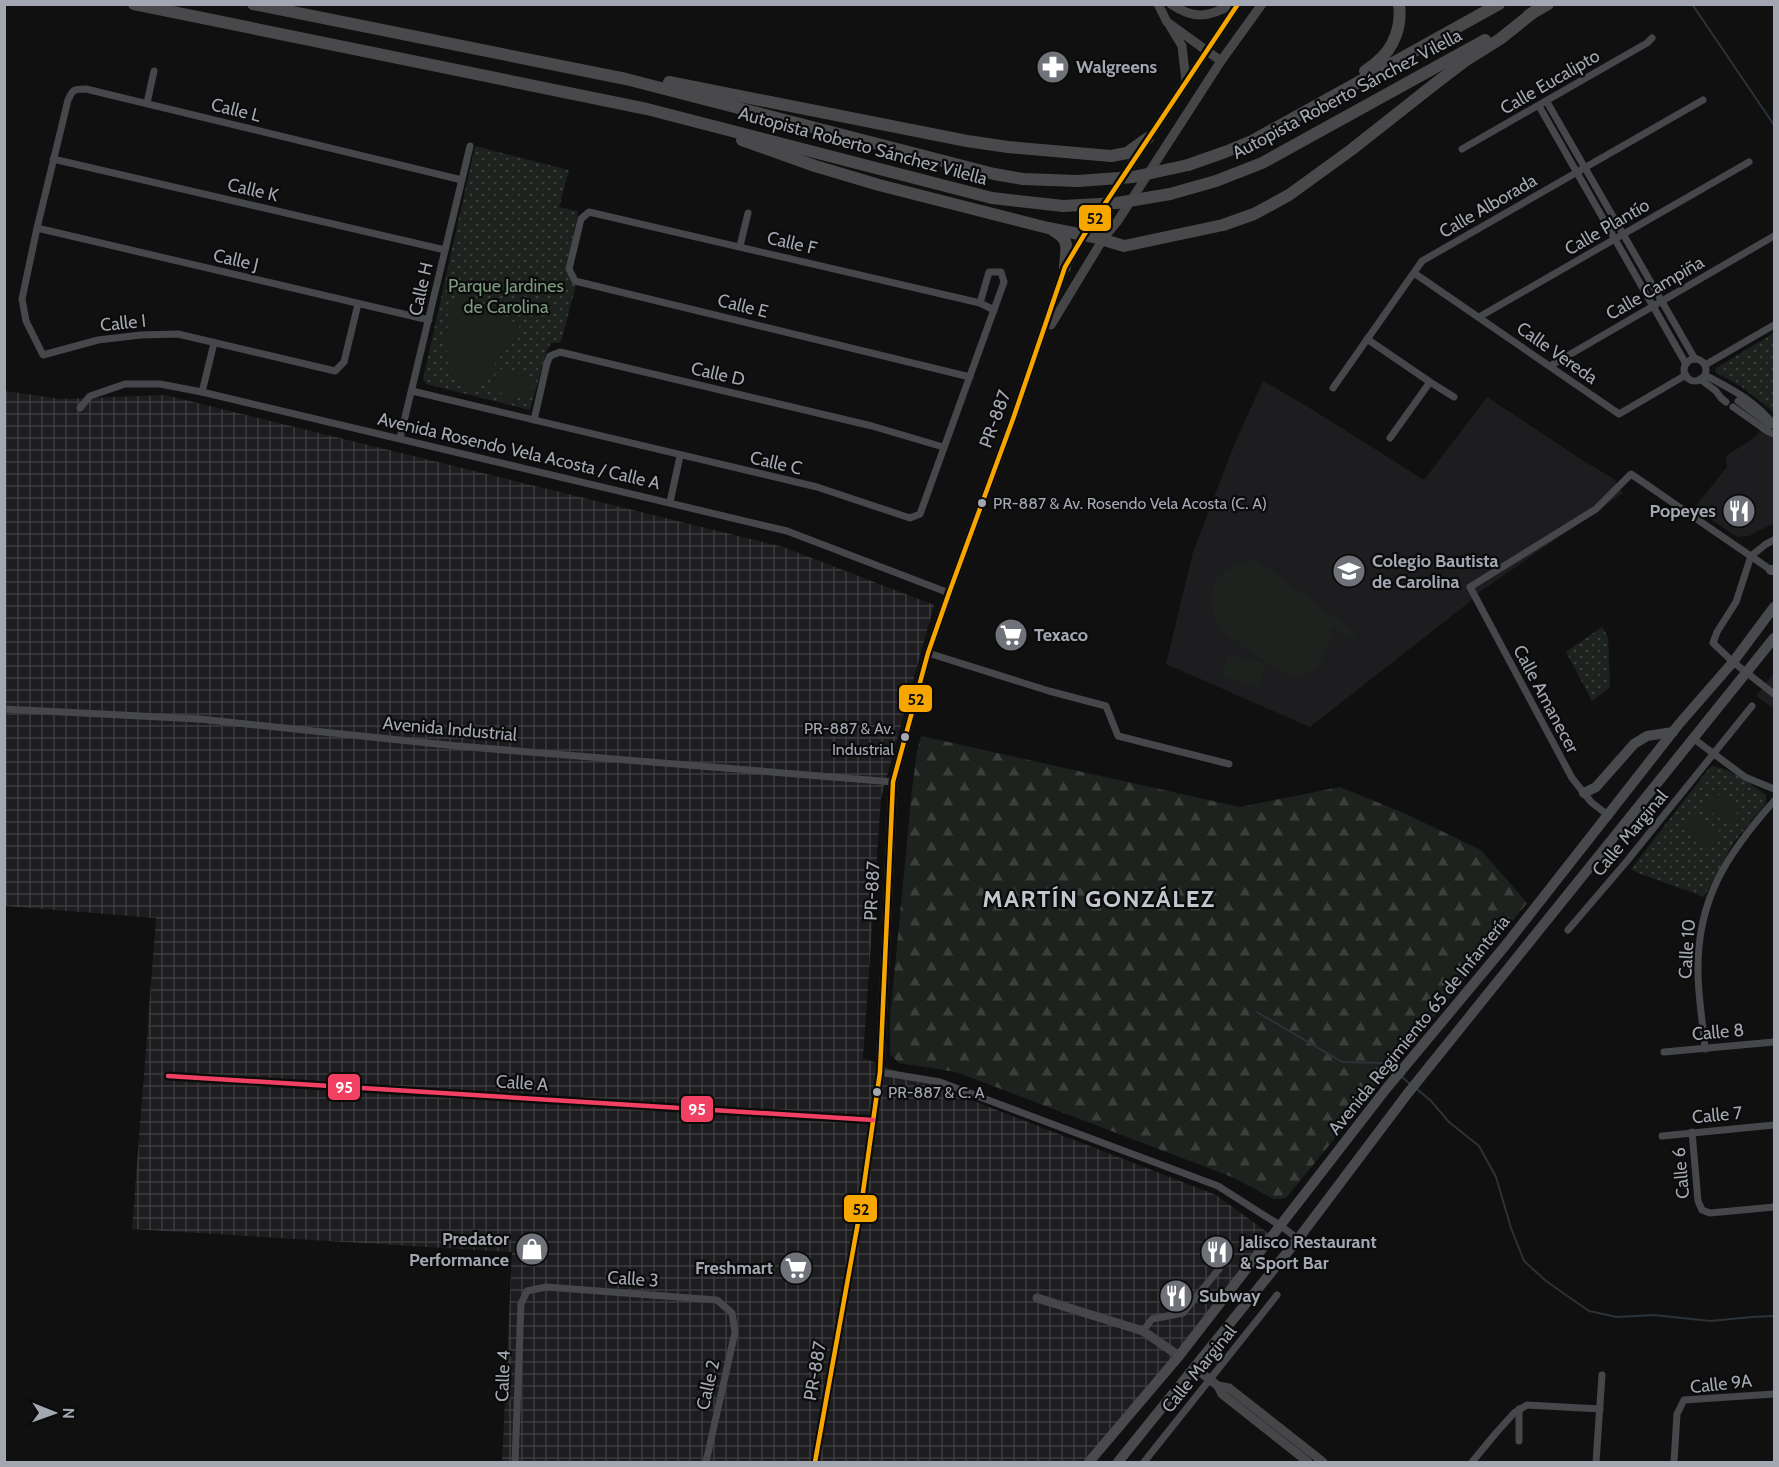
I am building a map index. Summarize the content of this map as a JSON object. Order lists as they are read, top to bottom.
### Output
{
  "streets": {
    "highway": ["Autopista Roberto Sánchez Vilella"],
    "main road": ["Avenida Regimiento 65 de Infantería"],
    "street": [
      "Calle Eucalipto",
      "Calle L",
      "Calle K",
      "Calle Alborada",
      "Calle Plantío",
      "Calle F",
      "Calle J",
      "Calle Campiña",
      "Calle H",
      "Calle E",
      "Calle I",
      "Calle Vereda",
      "Calle D",
      "PR-887",
      "Avenida Rosendo Vela Acosta / Calle A",
      "Calle C",
      "Calle Amanecer",
      "Avenida Industrial",
      "Calle Marginal",
      "Calle 10",
      "Calle 8",
      "Calle A",
      "Calle 7",
      "Calle 6",
      "Calle 3",
      "Calle 4",
      "Calle 9A",
      "Calle 2"
    ]
  },
  "crossings": [
    ["Calle L", "Calle K"],
    ["Calle L", "Calle H"],
    ["Calle L", "Calle I"],
    ["Calle K", "Calle H"],
    ["Calle K", "Calle I"],
    ["Calle Alborada", "Calle Vereda"],
    ["Calle Plantío", "Calle Vereda"],
    ["Calle F", "Calle E"],
    ["Calle F", "Calle C"],
    ["Calle J", "Calle H"],
    ["Calle J", "Calle I"],
    ["Calle Campiña", "Calle Vereda"],
    ["Calle H", "Avenida Rosendo Vela Acosta / Calle A"],
    ["Calle H", "Calle C"],
    ["Calle E", "Calle C"],
    ["Calle D", "Calle C"],
    ["PR-887", "Avenida Rosendo Vela Acosta / Calle A"],
    ["PR-887", "Avenida Industrial"],
    ["PR-887", "Calle A"],
    ["Calle Amanecer", "Avenida Regimiento 65 de Infantería"],
    ["Calle 10", "Calle 8"],
    ["Calle 7", "Calle 6"],
    ["Calle 3", "Calle 4"],
    ["Calle 3", "Calle 2"]
  ],
  "districts": ["MARTÍN GONZÁLEZ"],
  "parks": ["Parque Jardines de Carolina"],
  "places": {
    "pharmacy": ["Walgreens"],
    "other": ["PR-887 & Av. Rosendo Vela Acosta (C. A)", "PR-887 & Av. Industrial", "PR-887 & C. A"],
    "restaurant": ["Popeyes", "Jalisco Restaurant & Sport Bar", "Subway"],
    "school or university": ["Colegio Bautista de Carolina"],
    "supermarket": ["Texaco", "Freshmart"],
    "shop": ["Predator Performance"]
  },
  "lines": ["transit line 52", "transit line 95"],
  "north": "right"
}
